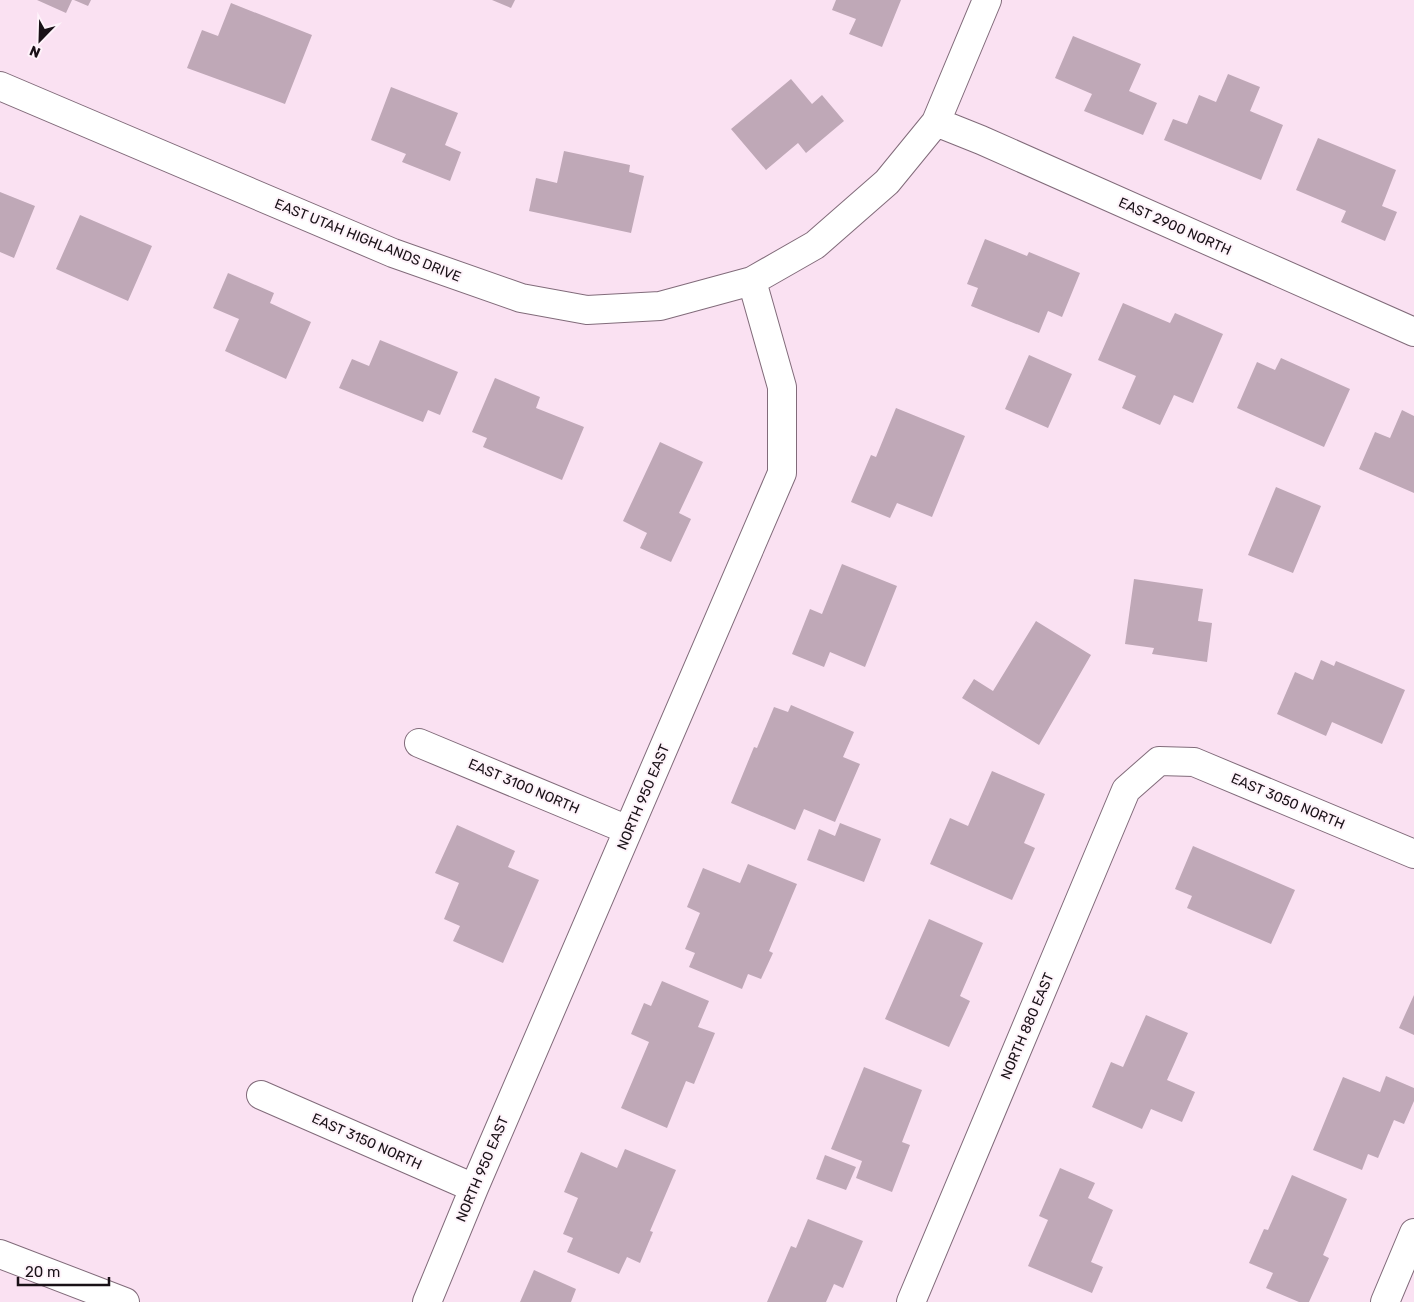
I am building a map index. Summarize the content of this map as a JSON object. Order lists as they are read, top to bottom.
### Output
{
  "streets": {
    "street": [
      "EAST 2900 NORTH",
      "EAST UTAH HIGHLANDS DRIVE",
      "EAST 3100 NORTH",
      "NORTH 950 EAST",
      "EAST 3050 NORTH",
      "NORTH 880 EAST",
      "EAST 3150 NORTH"
    ]
  },
  "crossings": [
    ["EAST 2900 NORTH", "EAST UTAH HIGHLANDS DRIVE"],
    ["EAST UTAH HIGHLANDS DRIVE", "NORTH 950 EAST"],
    ["EAST 3100 NORTH", "NORTH 950 EAST"],
    ["NORTH 950 EAST", "EAST 3150 NORTH"],
    ["EAST 3050 NORTH", "NORTH 880 EAST"]
  ],
  "scale_bar": "20 m",
  "north": "bottom left"
}
